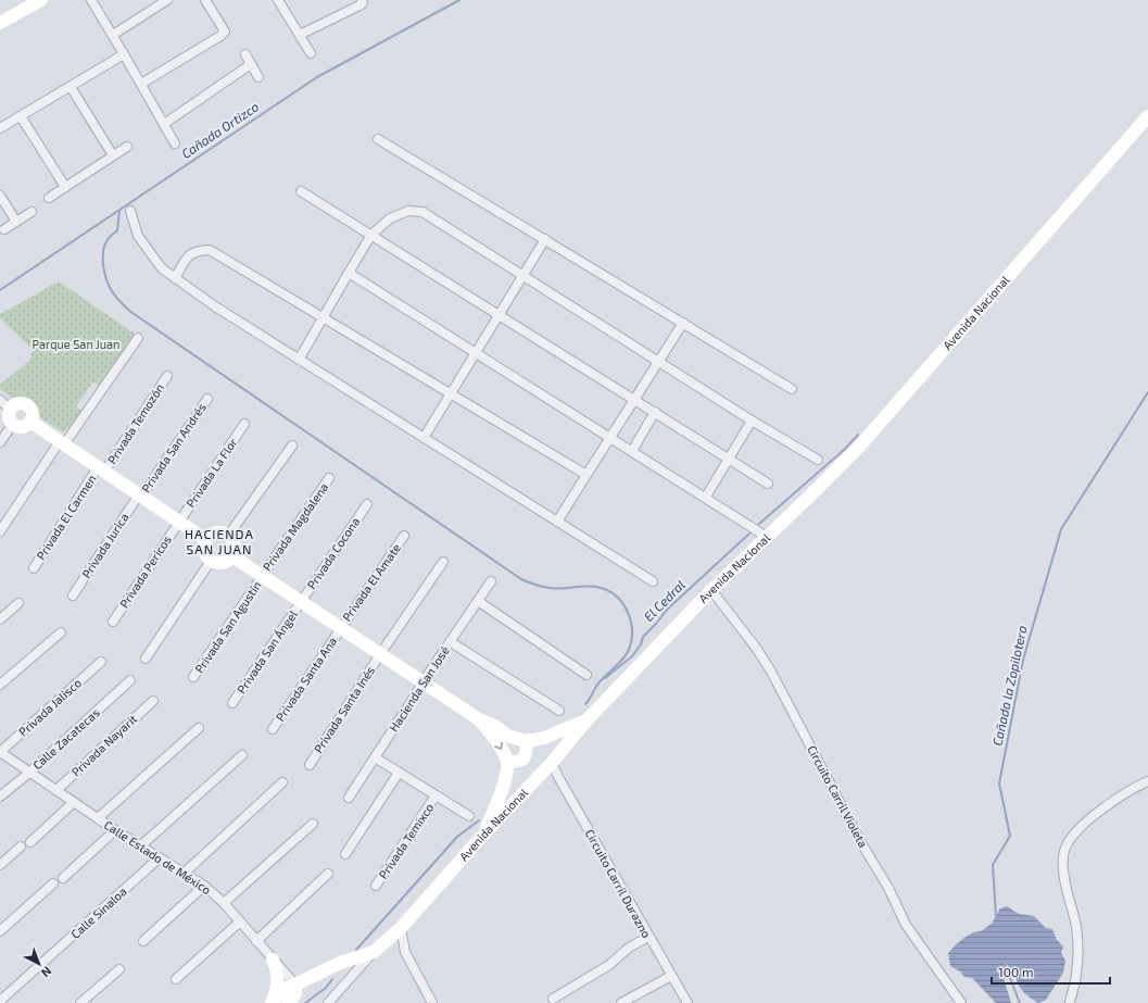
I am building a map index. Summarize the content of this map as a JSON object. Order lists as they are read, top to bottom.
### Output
{
  "streets": {
    "main road": ["Avenida Nacional"],
    "street": [
      "Privada Temozón",
      "Privada San Andrés",
      "Privada La Flor",
      "Privada El Carmen",
      "Privada Magdalena",
      "Privada Jurica",
      "Privada Cocona",
      "Privada Pericos",
      "Privada El Amate",
      "Privada San Agustín",
      "Privada San Ángel",
      "Privada Santa Ana",
      "Hacienda San José",
      "Privada Jalisco",
      "Privada Santa Inés",
      "Calle Zacatecas",
      "Privada Nayarit",
      "Circuito Carril Violeta",
      "Privada Temixco",
      "Calle Estado de México",
      "Circuito Carril Durazno",
      "Calle Sinaloa"
    ]
  },
  "crossings": [
    ["Avenida Nacional", "Circuito Carril Violeta"],
    ["Avenida Nacional", "Calle Estado de México"],
    ["Avenida Nacional", "Circuito Carril Durazno"],
    ["Privada Temozón", "Privada El Carmen"],
    ["Privada San Andrés", "Privada Jurica"],
    ["Privada La Flor", "Privada Pericos"],
    ["Privada Magdalena", "Privada San Agustín"],
    ["Privada Cocona", "Privada San Ángel"],
    ["Privada El Amate", "Privada Santa Ana"],
    ["Privada Jalisco", "Calle Estado de México"],
    ["Calle Zacatecas", "Calle Estado de México"],
    ["Privada Nayarit", "Calle Estado de México"],
    ["Calle Estado de México", "Calle Sinaloa"]
  ],
  "districts": ["HACIENDA SAN JUAN"],
  "water": ["Cañada Ortizco", "El Cedral", "Cañada la Zopilotera"],
  "parks": ["Parque San Juan"],
  "scale_bar": "100 m",
  "north": "bottom right"
}
